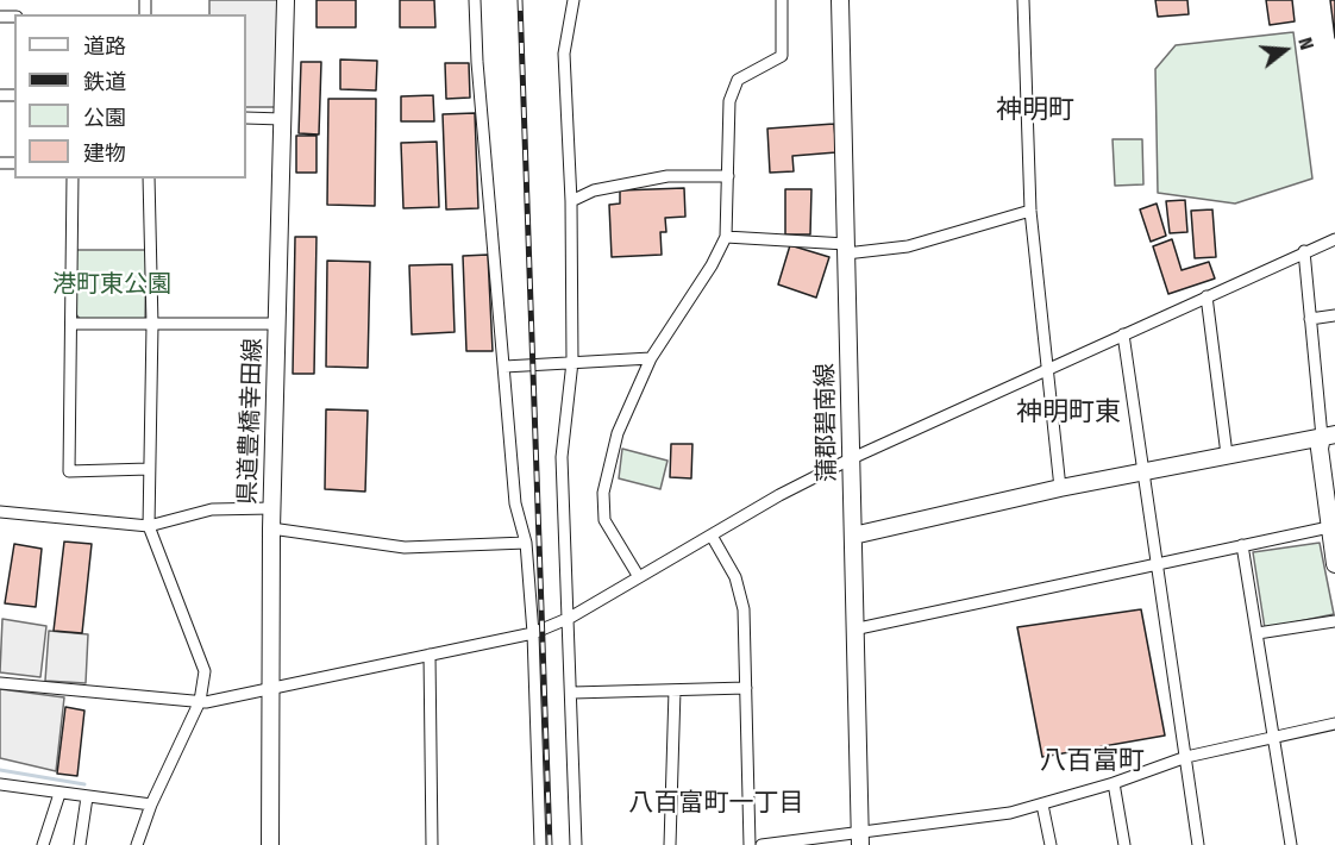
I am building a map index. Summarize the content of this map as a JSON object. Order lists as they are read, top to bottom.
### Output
{
  "streets": {
    "main road": ["県道豊橋幸田線", "蒲郡碧南線"]
  },
  "districts": [
    "神明町",
    "神明町東",
    "八百富町",
    "八百富町一丁目"
  ],
  "parks": ["港町東公園"],
  "legend": [
    "道路",
    "鉄道",
    "公園",
    "建物"
  ],
  "north": "right"
}
